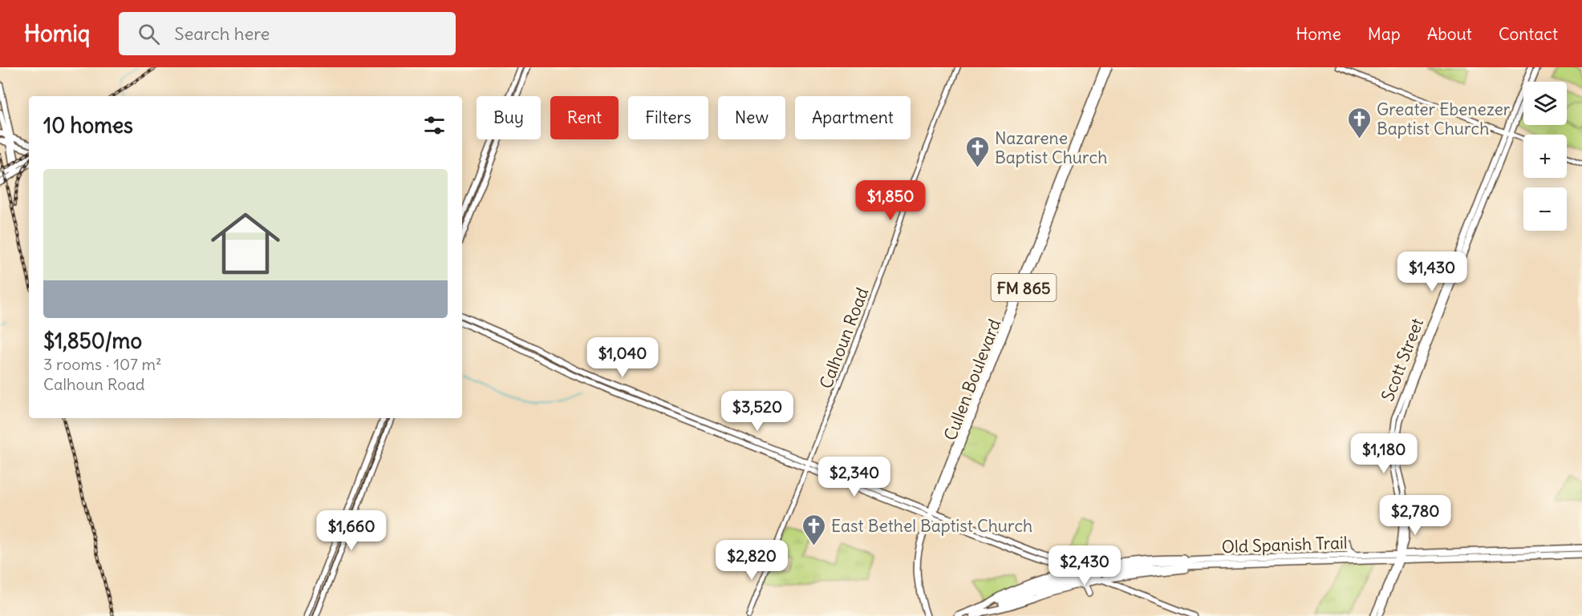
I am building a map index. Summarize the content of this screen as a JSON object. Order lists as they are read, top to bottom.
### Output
{
  "streets": {
    "main road": [
      "FM 865",
      "Scott Street",
      "Cullen Boulevard",
      "Old Spanish Trail"
    ],
    "street": ["Calhoun Road"]
  },
  "crossings": [
    ["Scott Street", "Old Spanish Trail"]
  ],
  "places": {
    "church": ["Greater Ebenezer Baptist Church", "Nazarene Baptist Church", "East Bethel Baptist Church"]
  },
  "page": {
    "header": "Homiq",
    "search": "Search here",
    "nav": [
      "Home",
      "Map",
      "About",
      "Contact"
    ],
    "map_buttons": ["+", "−"],
    "chip": [
      "Buy",
      "Rent",
      "Filters",
      "New",
      "Apartment"
    ],
    "heading": "10 homes",
    "list": [
      {
        "name": "$1,850/mo",
        "note": "3 rooms · 107 m² · Calhoun Road"
      }
    ],
    "price": [
      "$1,850",
      "$1,430",
      "$1,040",
      "$3,520",
      "$1,180",
      "$2,340",
      "$2,780",
      "$1,660",
      "$2,820",
      "$2,430"
    ]
  }
}
